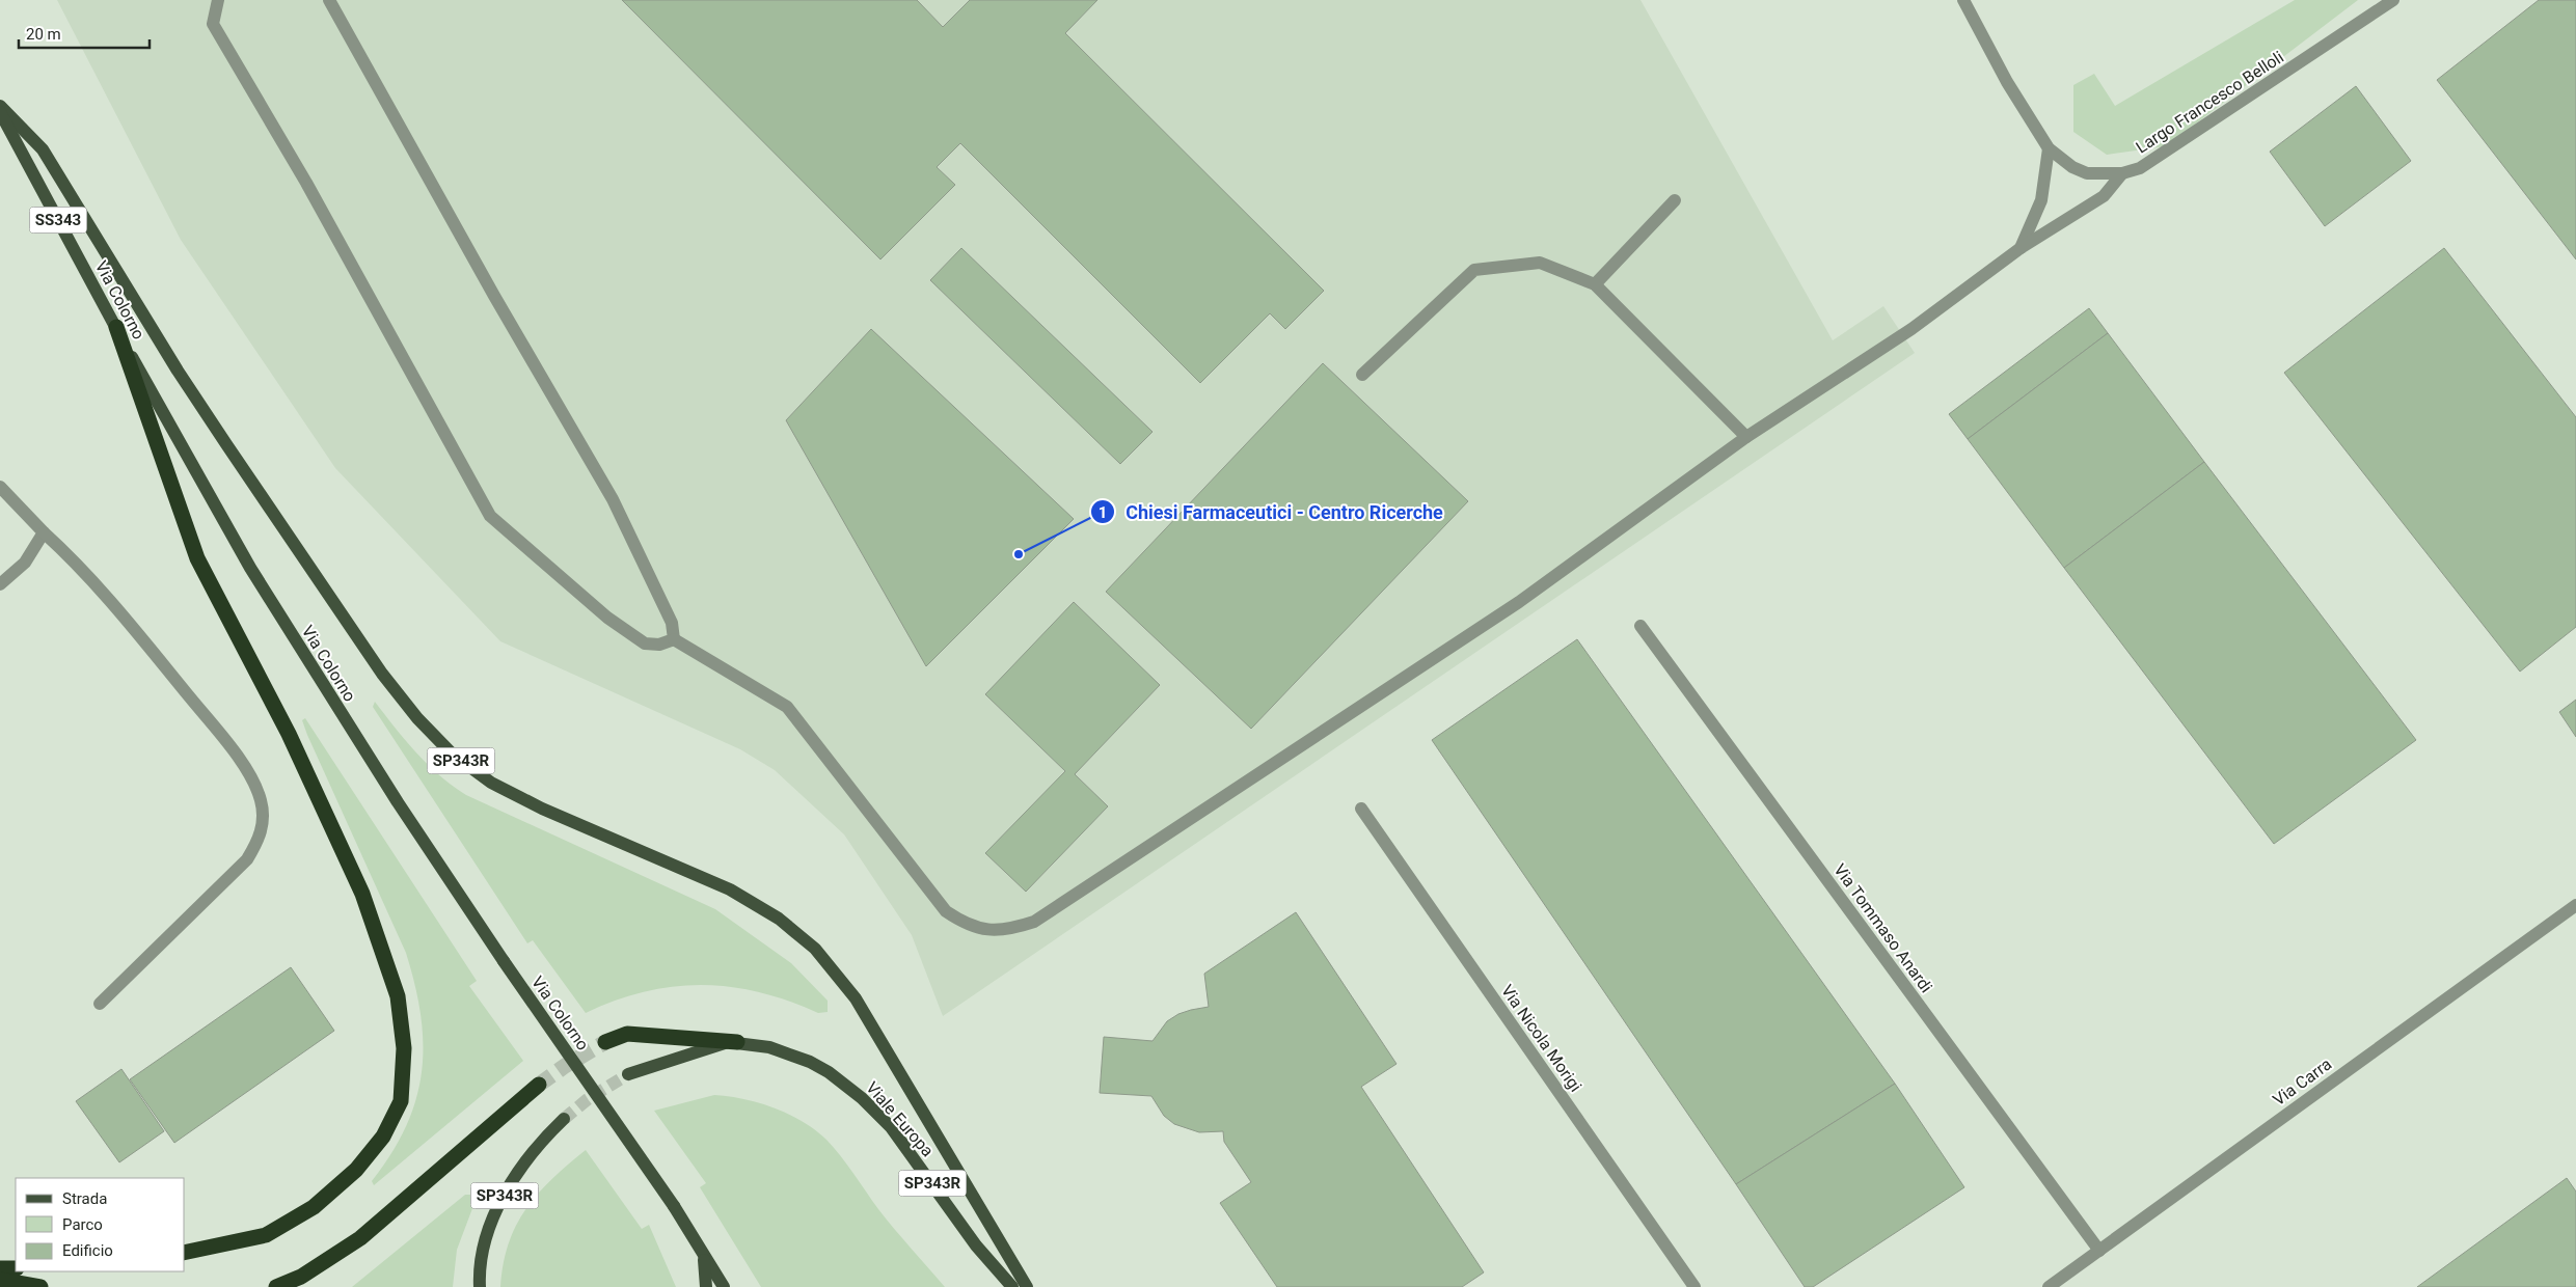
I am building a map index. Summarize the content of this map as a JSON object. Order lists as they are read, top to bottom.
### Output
{
  "streets": {
    "main road": [
      "SS343",
      "Via Colorno",
      "SP343R",
      "Viale Europa"
    ],
    "street": [
      "Largo Francesco Belloli",
      "Via Tommaso Anardi",
      "Via Nicola Morigi",
      "Via Carra"
    ]
  },
  "crossings": [
    ["Via Tommaso Anardi", "Via Carra"]
  ],
  "places": ["Chiesi Farmaceutici - Centro Ricerche"],
  "legend": ["Strada", "Parco", "Edificio"],
  "scale_bar": "20 m"
}
